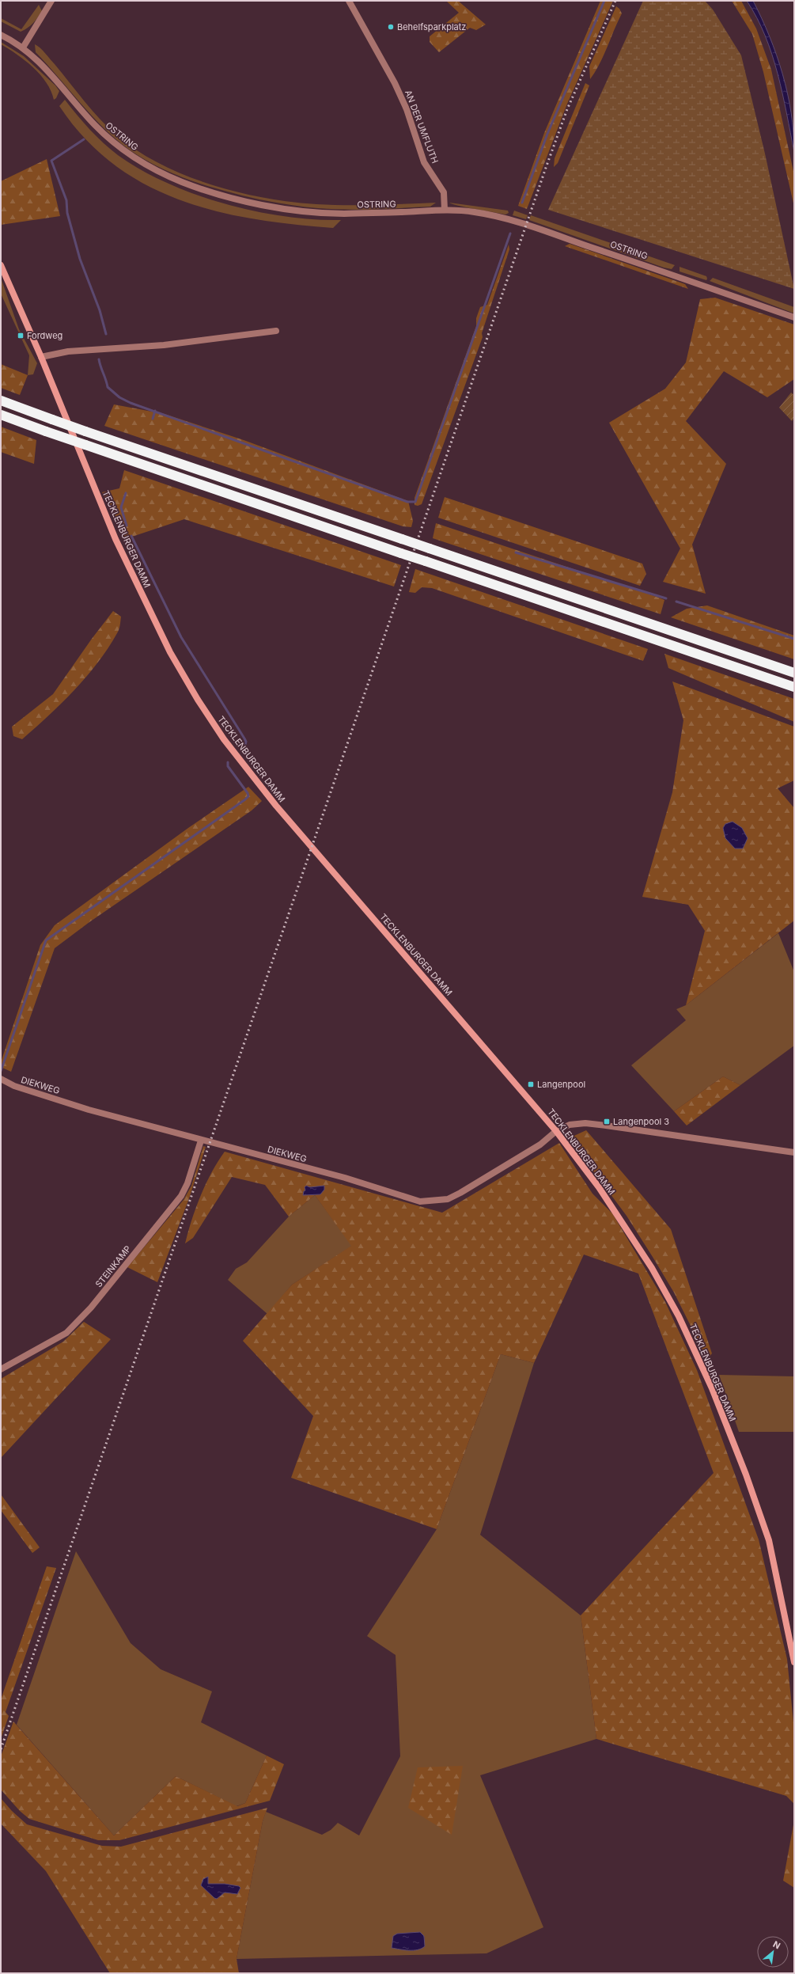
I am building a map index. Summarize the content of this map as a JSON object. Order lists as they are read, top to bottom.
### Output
{
  "streets": {
    "main road": ["TECKLENBURGER DAMM"],
    "street": [
      "AN DER UMFLUTH",
      "OSTRING",
      "DIEKWEG",
      "STEINKAMP"
    ]
  },
  "crossings": [
    ["AN DER UMFLUTH", "OSTRING"],
    ["TECKLENBURGER DAMM", "DIEKWEG"],
    ["DIEKWEG", "STEINKAMP"]
  ],
  "places": {
    "other": ["Behelfsparkplatz"],
    "transit": ["Fordweg", "Langenpool", "Langenpool 3"]
  },
  "north": "top right"
}
